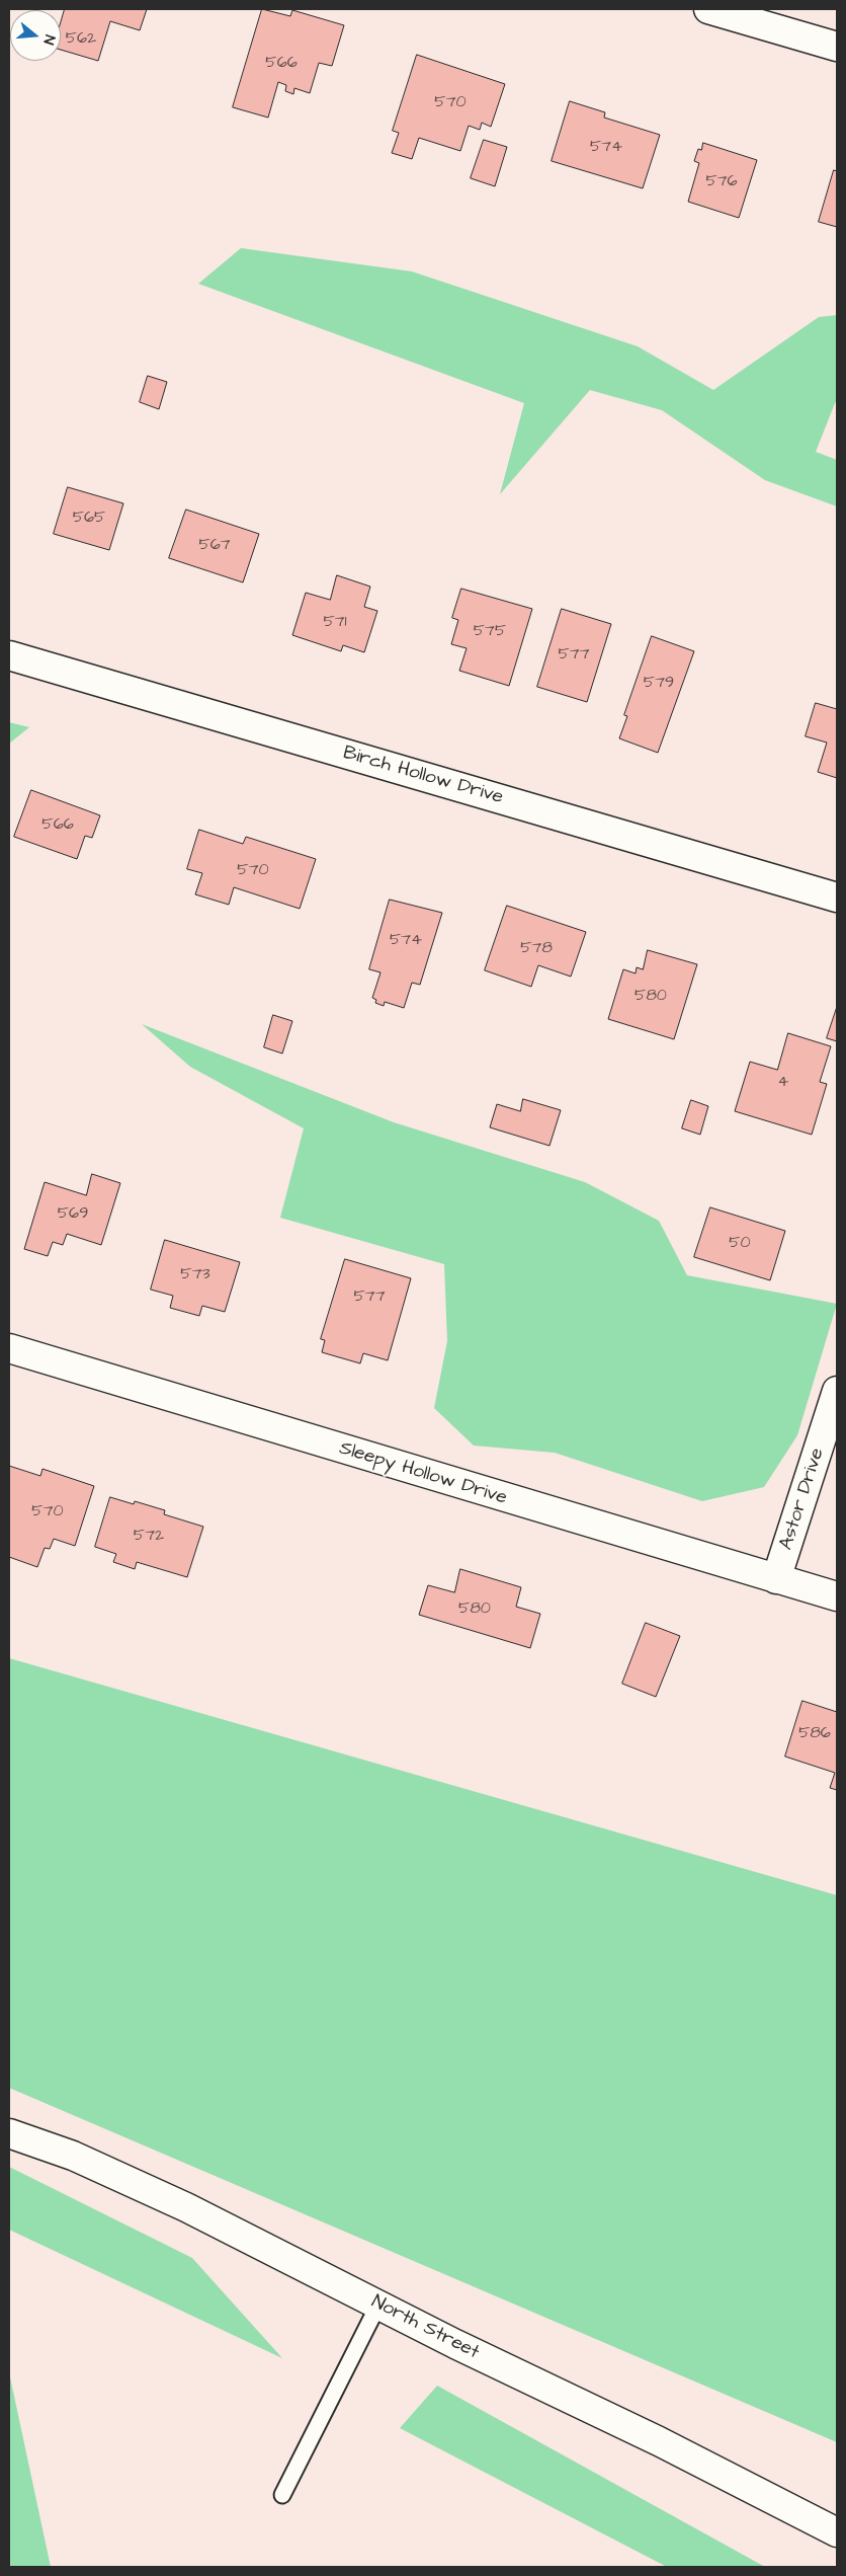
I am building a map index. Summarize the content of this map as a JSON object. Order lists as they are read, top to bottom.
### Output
{
  "streets": {
    "street": [
      "Birch Hollow Drive",
      "Sleepy Hollow Drive",
      "Astor Drive",
      "North Street"
    ]
  },
  "crossings": [
    ["Sleepy Hollow Drive", "Astor Drive"]
  ],
  "house_numbers": [
    "562",
    "566",
    "570",
    "574",
    "576",
    "565",
    "567",
    "571",
    "575",
    "577",
    "579",
    "566",
    "570",
    "574",
    "578",
    "580",
    "4",
    "569",
    "50",
    "573",
    "577",
    "570",
    "572",
    "580",
    "586"
  ],
  "north": "right"
}
